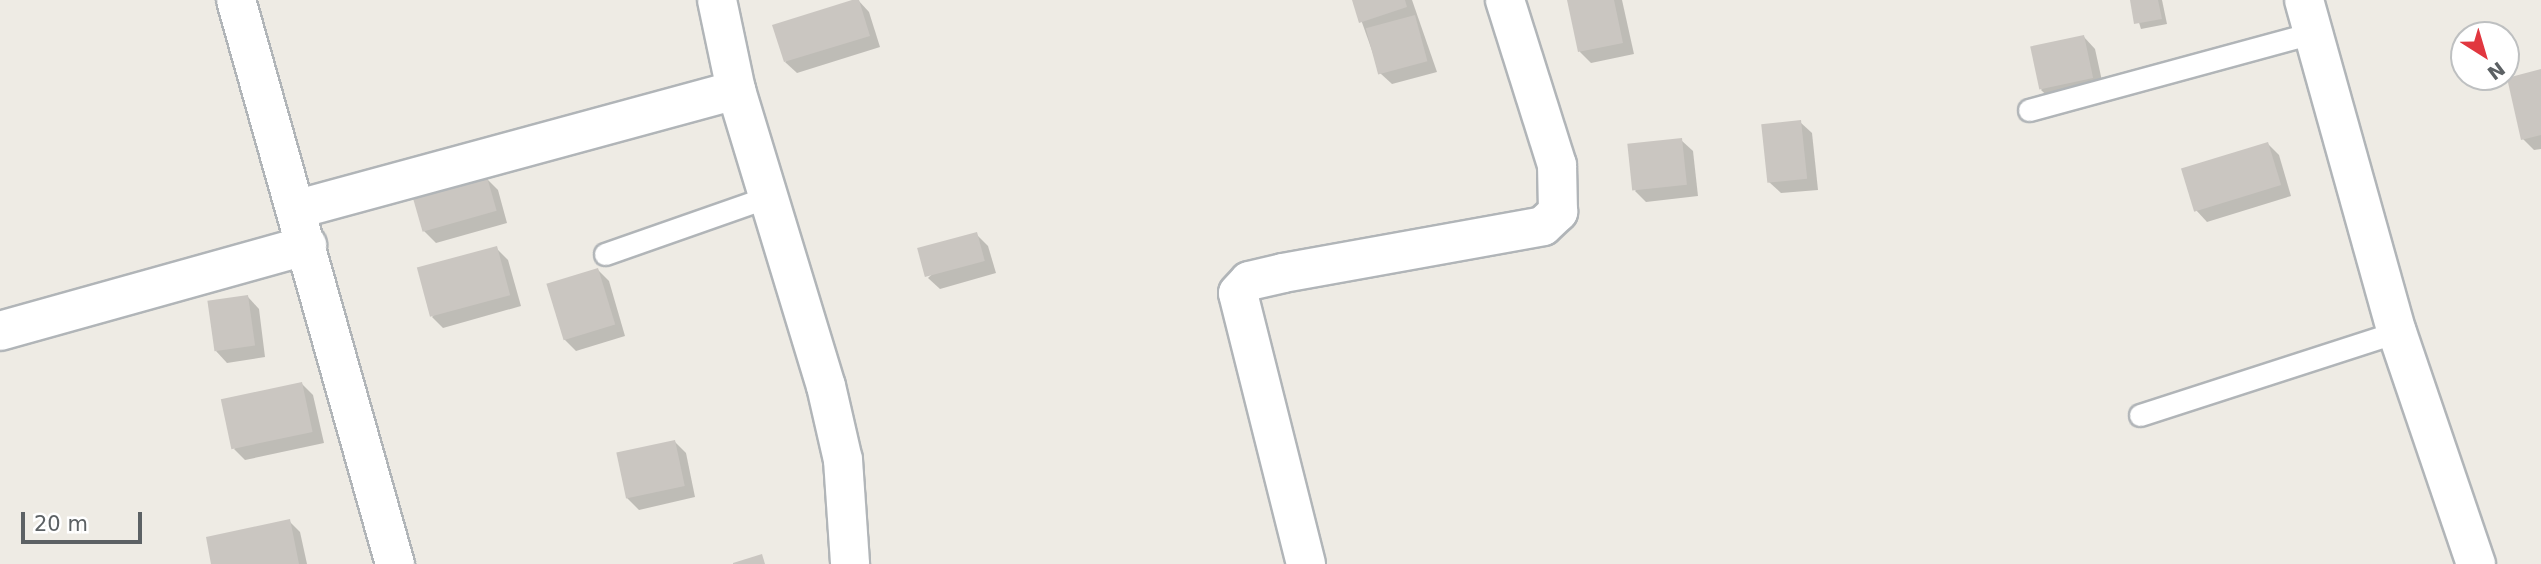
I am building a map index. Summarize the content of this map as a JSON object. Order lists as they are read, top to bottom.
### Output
{
  "scale_bar": "20 m",
  "north": "bottom right"
}
